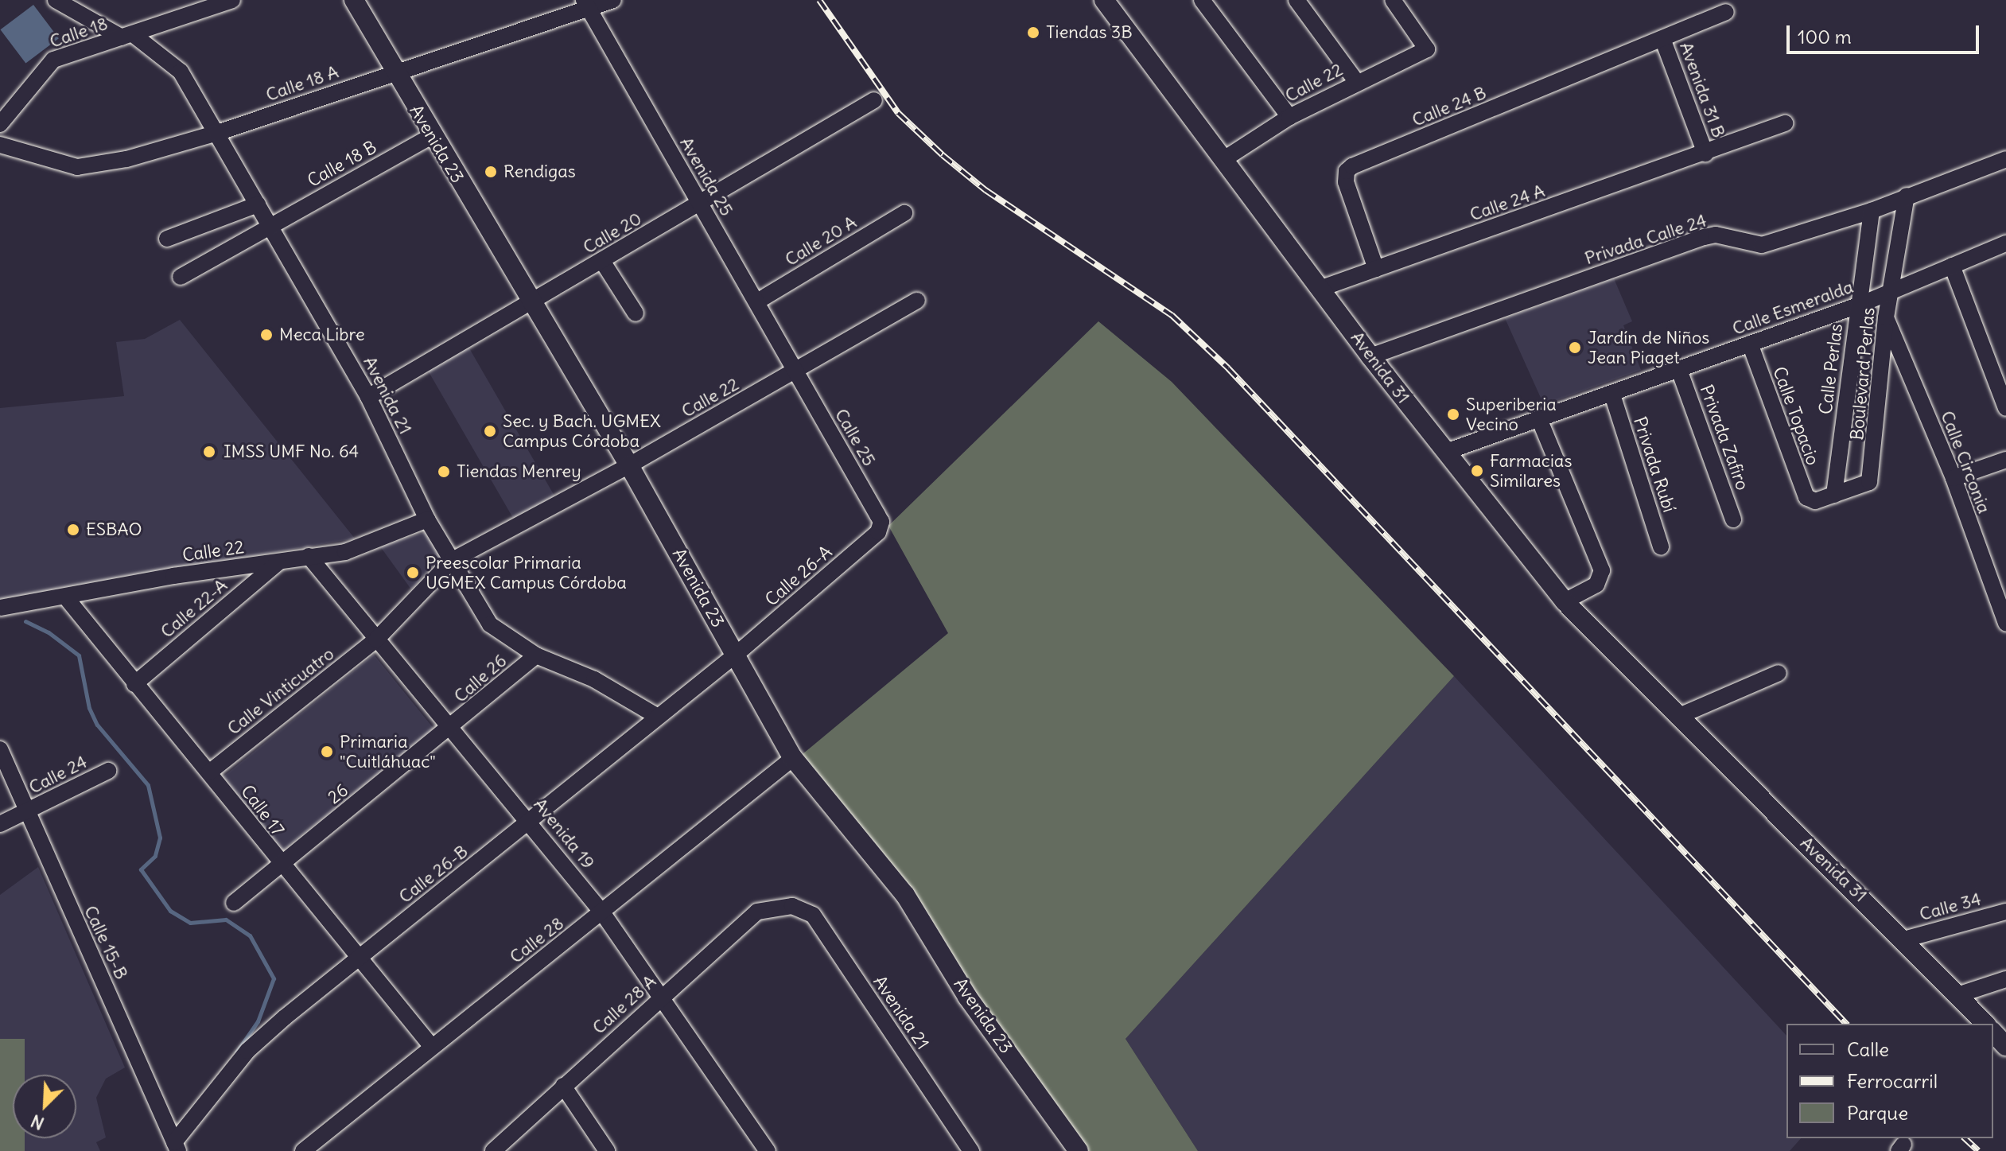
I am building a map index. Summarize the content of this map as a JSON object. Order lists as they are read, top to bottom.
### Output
{
  "streets": {
    "street": [
      "Calle 18",
      "Calle 22",
      "Calle 18 A",
      "Avenida 31 B",
      "Calle 24 B",
      "Avenida 23",
      "Calle 18 B",
      "Avenida 25",
      "Calle 24 A",
      "Calle 20",
      "Privada Calle 24",
      "Calle 20 A",
      "Calle Esmeralda",
      "Avenida 31",
      "Calle Perlas",
      "Boulevard Perlas",
      "Avenida 21",
      "Calle Topacio",
      "Calle 25",
      "Privada Zafiro",
      "Calle Circonia",
      "Privada Rubí",
      "Calle 26-A",
      "Calle 22-A",
      "Calle 26",
      "Calle Vinticuatro",
      "Calle 24",
      "26",
      "Calle 17",
      "Avenida 19",
      "Calle 26-B",
      "Calle 34",
      "Calle 28",
      "Calle 15-B",
      "Calle 28 A"
    ]
  },
  "crossings": [
    ["Calle 18", "Avenida 21"],
    ["Calle 22", "Avenida 23"],
    ["Calle 22", "Avenida 25"],
    ["Calle 22", "Avenida 31"],
    ["Calle 22", "Avenida 21"],
    ["Calle 22", "Calle 25"],
    ["Calle 22", "Calle 22-A"],
    ["Calle 22", "Calle 17"],
    ["Calle 22", "Avenida 19"],
    ["Calle 18 A", "Avenida 23"],
    ["Calle 18 A", "Avenida 25"],
    ["Calle 18 A", "Avenida 21"],
    ["Avenida 31 B", "Calle 24 B"],
    ["Avenida 31 B", "Calle 24 A"],
    ["Calle 24 B", "Calle 24 A"],
    ["Avenida 23", "Calle 18 B"],
    ["Avenida 23", "Calle 20"],
    ["Avenida 23", "Calle 26-A"],
    ["Avenida 23", "Calle 26-B"],
    ["Avenida 23", "Calle 28"],
    ["Calle 18 B", "Avenida 21"],
    ["Avenida 25", "Calle 20"],
    ["Avenida 25", "Calle 20 A"],
    ["Avenida 25", "Calle 25"],
    ["Calle 24 A", "Avenida 31"],
    ["Calle 20", "Avenida 21"],
    ["Privada Calle 24", "Avenida 31"],
    ["Privada Calle 24", "Calle Perlas"],
    ["Privada Calle 24", "Boulevard Perlas"],
    ["Calle Esmeralda", "Avenida 31"],
    ["Calle Esmeralda", "Calle Perlas"],
    ["Calle Esmeralda", "Boulevard Perlas"],
    ["Calle Esmeralda", "Calle Topacio"],
    ["Calle Esmeralda", "Privada Zafiro"],
    ["Calle Esmeralda", "Privada Rubí"],
    ["Avenida 31", "Calle 34"],
    ["Calle Perlas", "Boulevard Perlas"],
    ["Calle Perlas", "Calle Topacio"],
    ["Boulevard Perlas", "Calle Topacio"],
    ["Boulevard Perlas", "Calle Circonia"],
    ["Avenida 21", "Calle 26"],
    ["Avenida 21", "Calle 26-B"],
    ["Avenida 21", "Calle 28 A"],
    ["Calle 25", "Calle 26-A"],
    ["Calle 26-A", "Calle 26-B"],
    ["Calle 22-A", "Calle 17"],
    ["Calle 26", "26"],
    ["Calle 26", "Avenida 19"],
    ["Calle Vinticuatro", "Calle 17"],
    ["Calle Vinticuatro", "Avenida 19"],
    ["Calle 24", "Calle 15-B"],
    ["26", "Calle 17"],
    ["26", "Avenida 19"],
    ["Calle 17", "Calle 26-B"],
    ["Calle 17", "Calle 28"],
    ["Avenida 19", "Calle 26-B"],
    ["Avenida 19", "Calle 28"],
    ["Avenida 19", "Calle 28 A"],
    ["Calle 26-B", "Calle 15-B"]
  ],
  "places": [
    "Tiendas 3B",
    "Rendigas",
    "Meca Libre",
    "Jardín de Niños Jean Piaget",
    "Superiberia Vecino",
    "Sec. y Bach. UGMEX Campus Córdoba",
    "IMSS UMF No. 64",
    "Farmacias Similares",
    "Tiendas Menrey",
    "ESBAO",
    "Preescolar Primaria UGMEX Campus Córdoba",
    "Primaria \"Cuitláhuac\""
  ],
  "legend": ["Calle", "Ferrocarril", "Parque"],
  "scale_bar": "100 m",
  "north": "bottom left"
}
